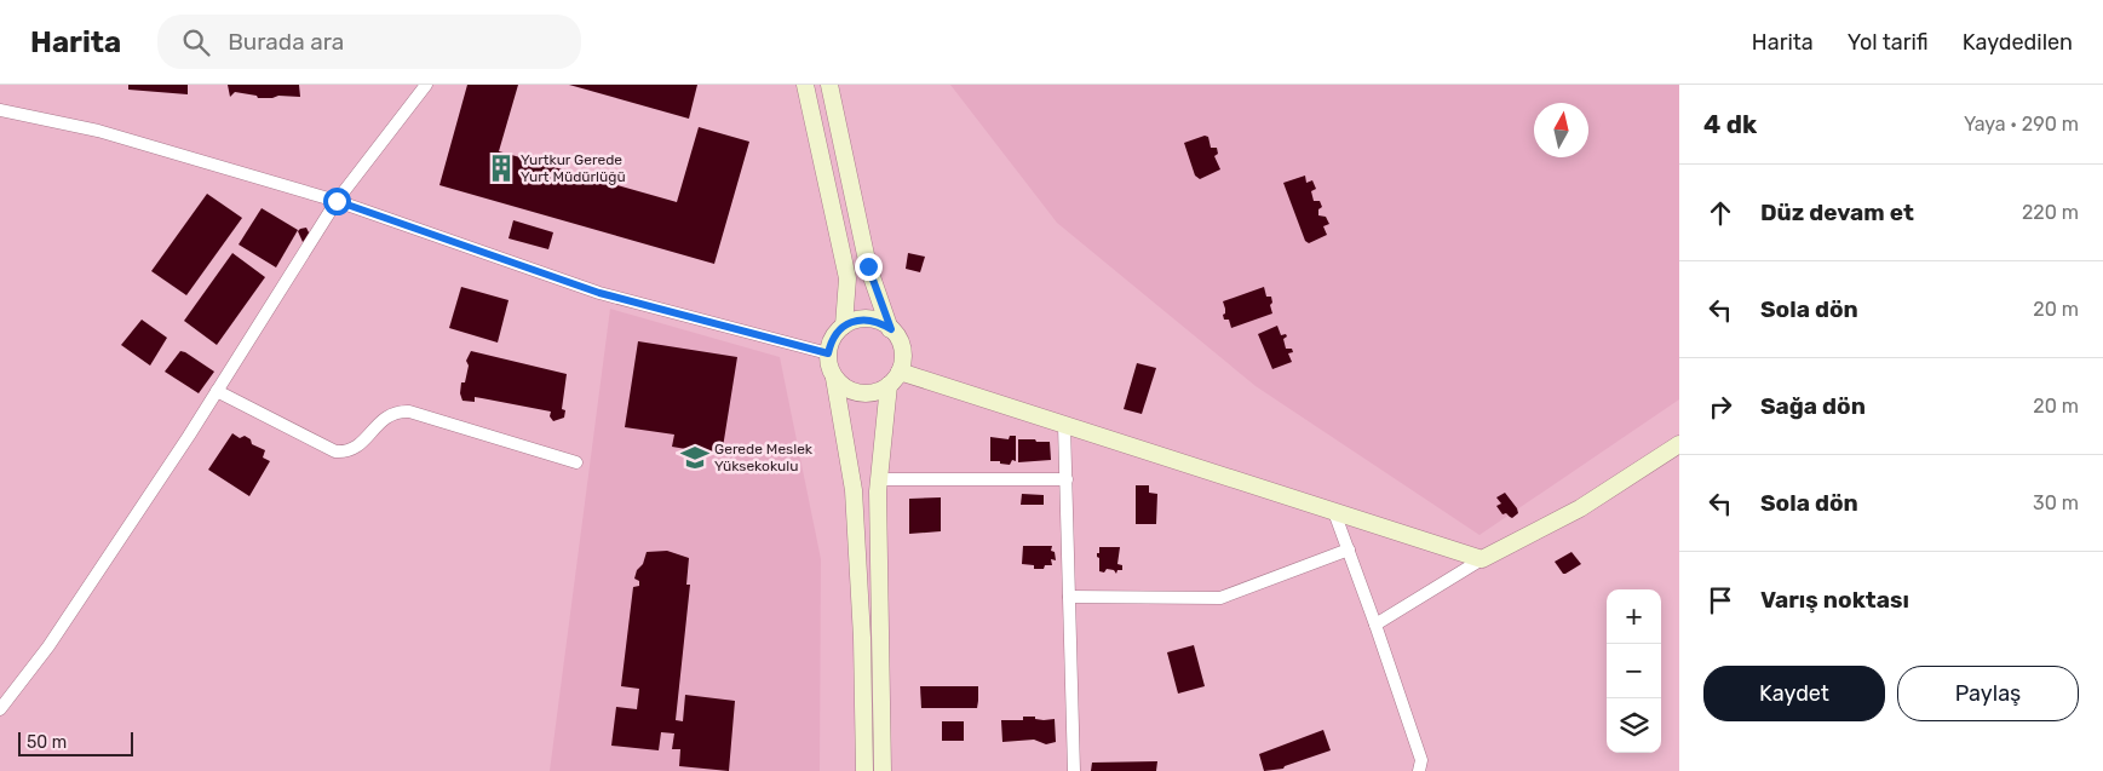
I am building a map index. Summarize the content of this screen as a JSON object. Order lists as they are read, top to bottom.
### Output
{
  "places": {
    "building": ["Yurtkur Gerede Yurt Müdürlüğü"],
    "school or university": ["Gerede Meslek Yüksekokulu"]
  },
  "scale_bar": "50 m",
  "north": "top",
  "page": {
    "header": "Harita",
    "search": "Burada ara",
    "nav": ["Harita", "Yol tarifi", "Kaydedilen"],
    "heading": ["4 dk", "Yaya · 290 m"],
    "list": [
      ["Düz devam et", "220 m"],
      ["Sola dön", "20 m"],
      ["Sağa dön", "20 m"],
      ["Sola dön", "30 m"],
      "Varış noktası"
    ],
    "map_buttons": ["+", "−"],
    "buttons": ["Kaydet", "Paylaş"],
    "scale": "50 m"
  }
}
